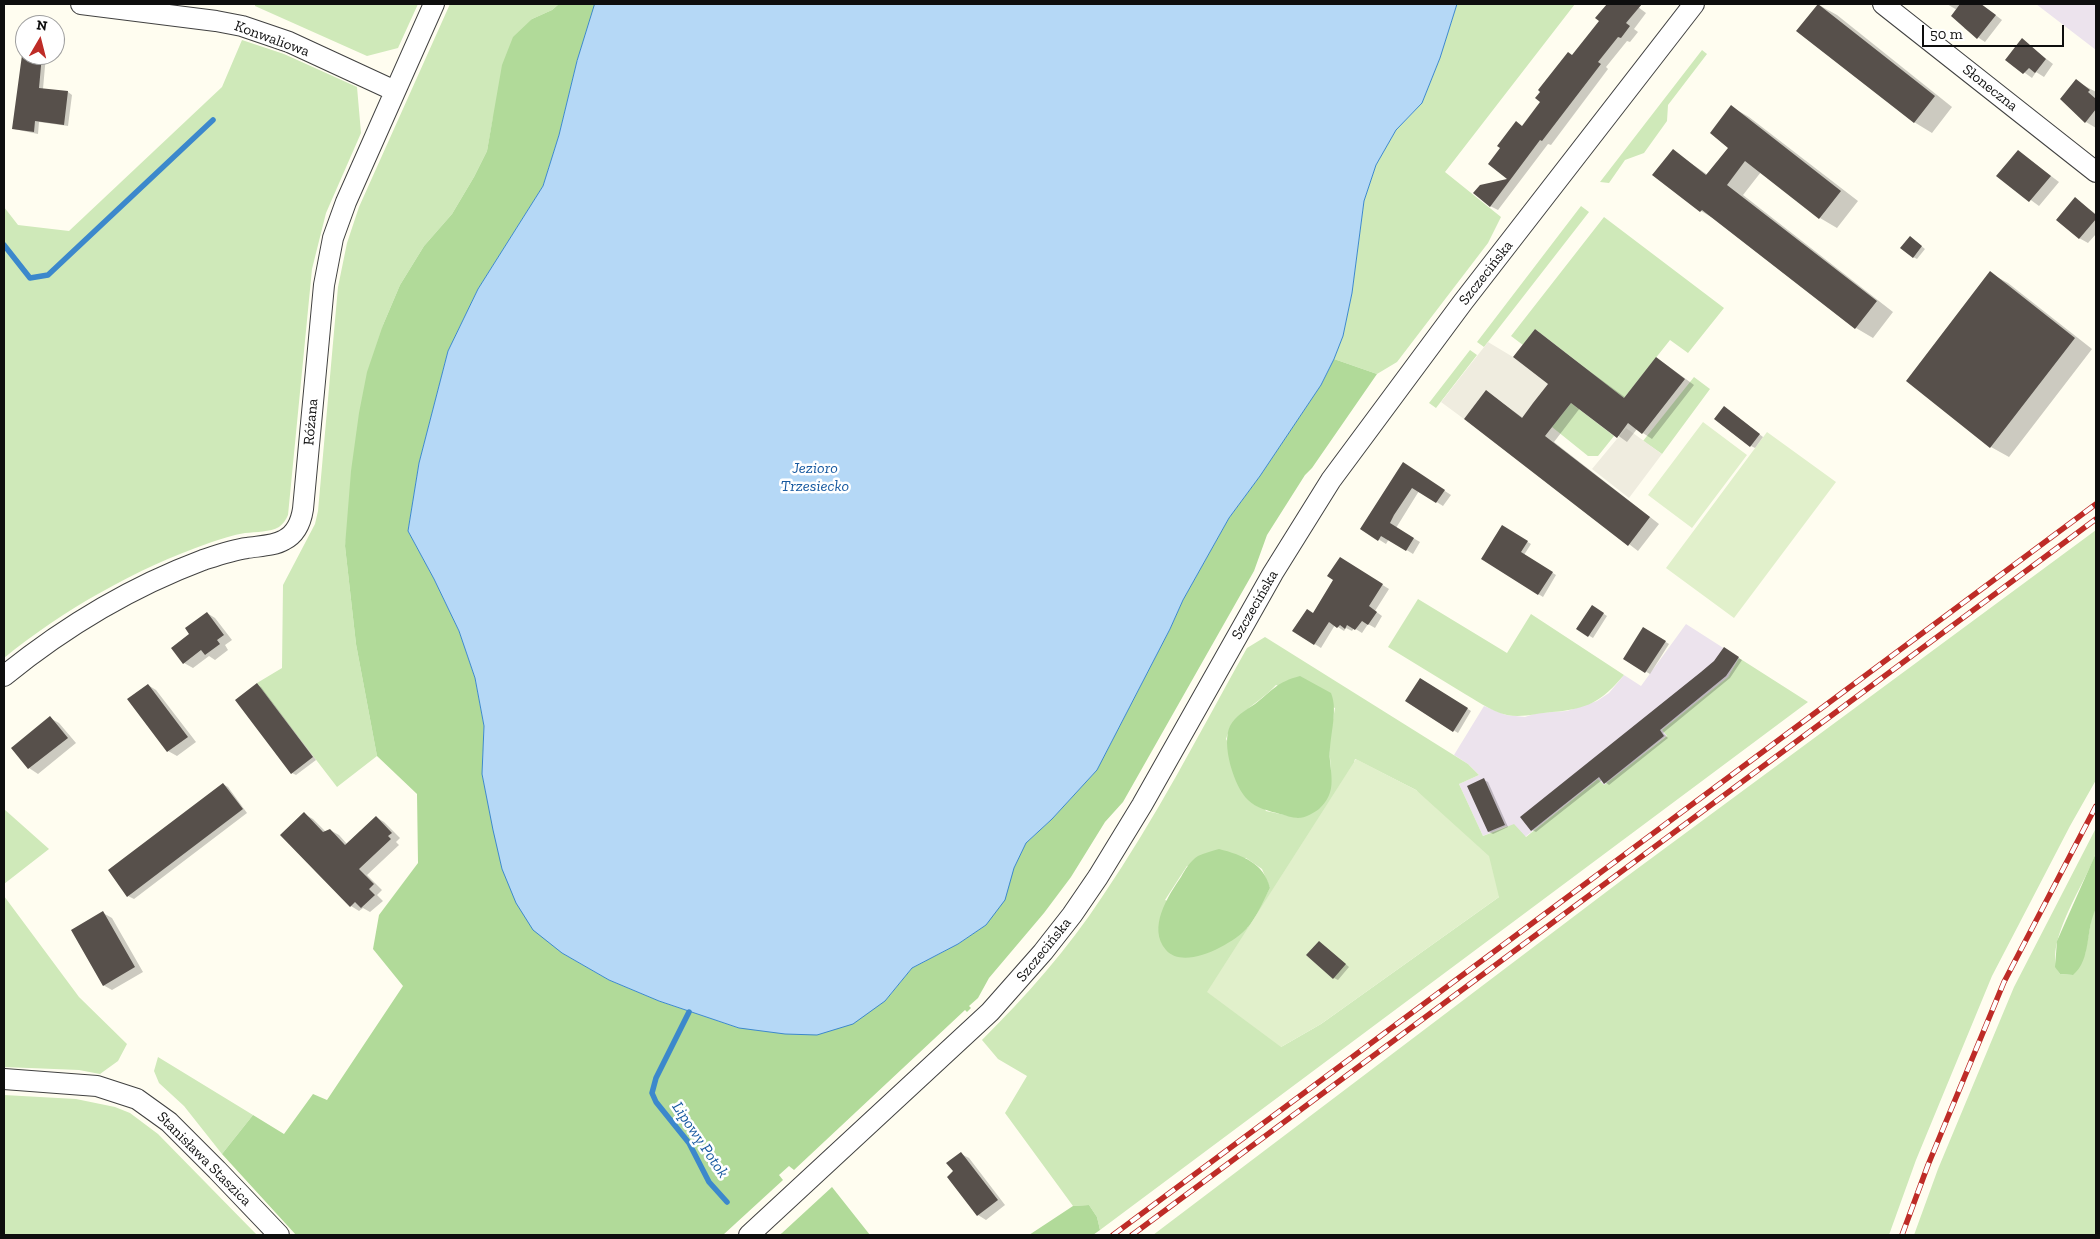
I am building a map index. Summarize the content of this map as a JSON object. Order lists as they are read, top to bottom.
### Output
{
  "streets": {
    "street": [
      "Konwaliowa",
      "Słoneczna",
      "Szczecińska",
      "Różana",
      "Stanisława Staszica"
    ]
  },
  "crossings": [
    ["Konwaliowa", "Różana"]
  ],
  "water": ["Jezioro Trzesiecko", "Lipowy Potok"],
  "scale_bar": "50 m",
  "north": "top"
}
